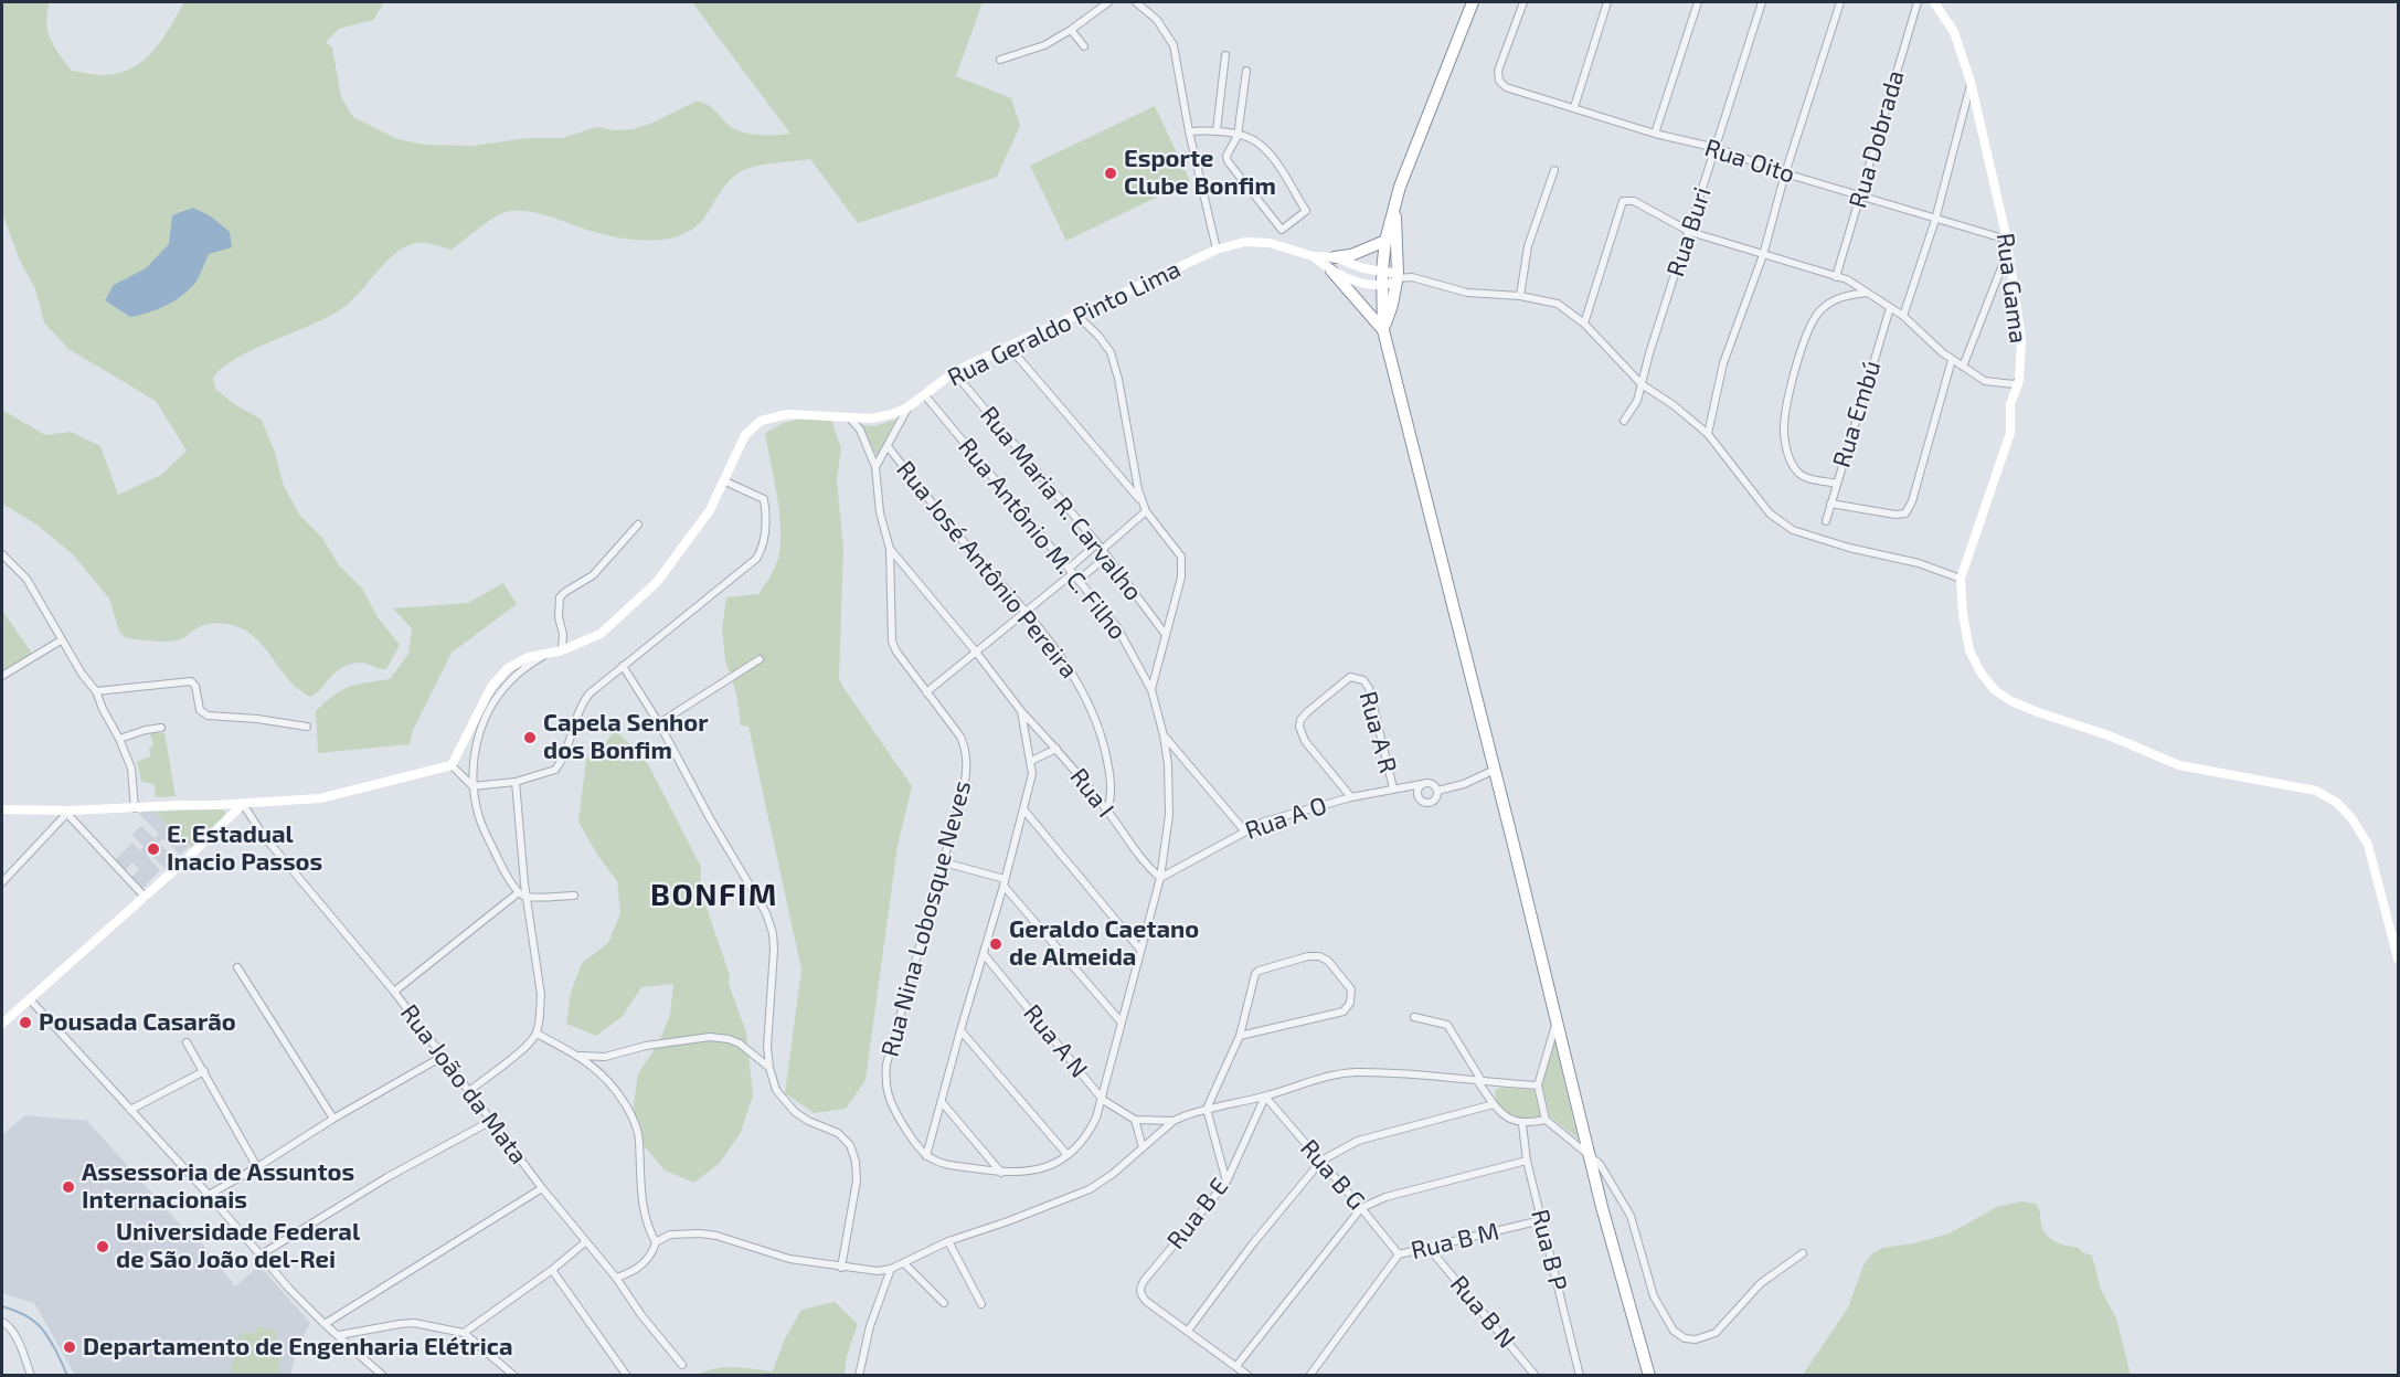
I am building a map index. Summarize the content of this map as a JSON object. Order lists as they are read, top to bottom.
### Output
{
  "streets": {
    "main road": ["Rua Gama", "Rua Geraldo Pinto Lima"],
    "street": [
      "Rua Dobrada",
      "Rua Oito",
      "Rua Buri",
      "Rua Embú",
      "Rua Maria R. Carvalho",
      "Rua Antônio M. C. Filho",
      "Rua José Antônio Pereira",
      "Rua A R",
      "Rua I",
      "Rua A O",
      "Rua Nina Lobosque Neves",
      "Rua A N",
      "Rua João da Mata",
      "Rua B G",
      "Rua B E",
      "Rua B M",
      "Rua B P",
      "Rua B N"
    ]
  },
  "crossings": [
    ["Rua Dobrada", "Rua Oito"],
    ["Rua Oito", "Rua Buri"],
    ["Rua Oito", "Rua Gama"],
    ["Rua Geraldo Pinto Lima", "Rua Maria R. Carvalho"],
    ["Rua Geraldo Pinto Lima", "Rua Antônio M. C. Filho"],
    ["Rua Geraldo Pinto Lima", "Rua Nina Lobosque Neves"],
    ["Rua Antônio M. C. Filho", "Rua I"],
    ["Rua Antônio M. C. Filho", "Rua A O"],
    ["Rua Antônio M. C. Filho", "Rua A N"],
    ["Rua José Antônio Pereira", "Rua I"],
    ["Rua A R", "Rua A O"],
    ["Rua I", "Rua A O"],
    ["Rua I", "Rua Nina Lobosque Neves"],
    ["Rua B G", "Rua B E"],
    ["Rua B G", "Rua B M"],
    ["Rua B M", "Rua B P"],
    ["Rua B M", "Rua B N"]
  ],
  "districts": ["BONFIM"],
  "places": [
    "Esporte Clube Bonfim",
    "Capela Senhor dos Bonfim",
    "E. Estadual Inacio Passos",
    "Geraldo Caetano de Almeida",
    "Pousada Casarão",
    "Assessoria de Assuntos Internacionais",
    "Universidade Federal de São João del-Rei",
    "Departamento de Engenharia Elétrica"
  ]
}
